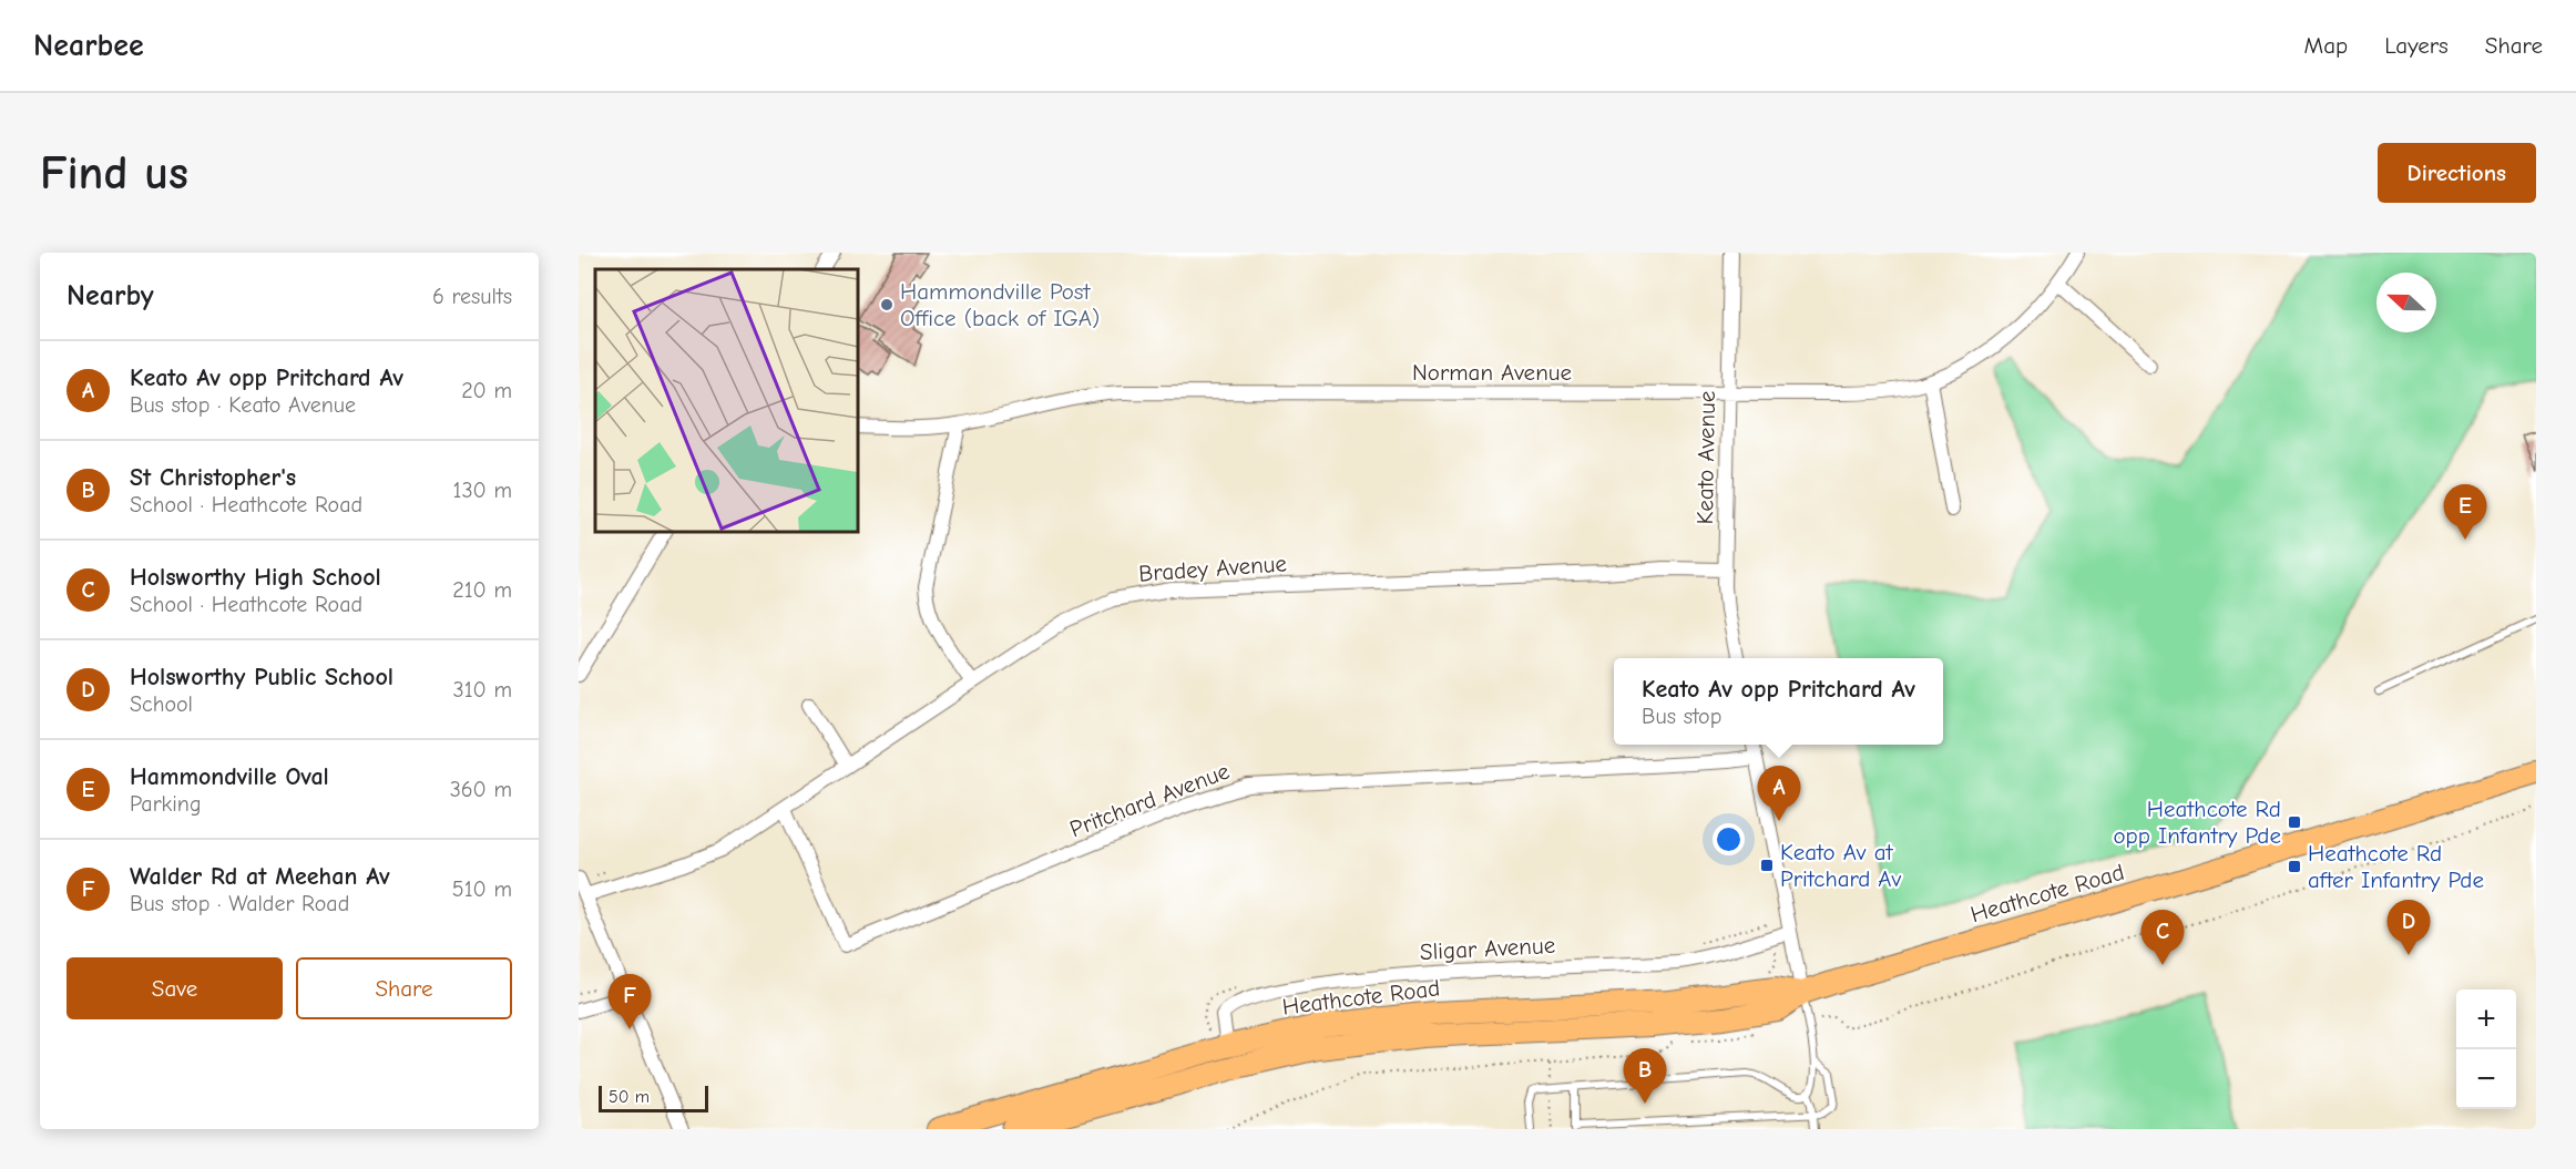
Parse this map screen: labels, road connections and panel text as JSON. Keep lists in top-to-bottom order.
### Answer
{
  "streets": {
    "main road": ["Heathcote Road"],
    "street": [
      "Norman Avenue",
      "Keato Avenue",
      "Bradey Avenue",
      "Pritchard Avenue",
      "Sligar Avenue"
    ]
  },
  "crossings": [
    ["Norman Avenue", "Keato Avenue"],
    ["Keato Avenue", "Bradey Avenue"],
    ["Bradey Avenue", "Pritchard Avenue"],
    ["Heathcote Road", "Sligar Avenue"]
  ],
  "places": {
    "other": ["Hammondville Post Office (back of IGA)"],
    "transit": ["Heathcote Rd opp Infantry Pde", "Keato Av at Pritchard Av", "Heathcote Rd after Infantry Pde"]
  },
  "scale_bar": "50 m",
  "north": "left",
  "page": {
    "header": "Nearbee",
    "nav": ["Map", "Layers", "Share"],
    "buttons": [
      "Directions",
      ["Save", "Share"]
    ],
    "title": "Find us",
    "heading": ["Nearby", "6 results"],
    "list": [
      {
        "mark": "A",
        "name": "Keato Av opp Pritchard Av",
        "note": "Bus stop · Keato Avenue",
        "value": "20 m"
      },
      {
        "mark": "B",
        "name": "St Christopher's",
        "note": "School · Heathcote Road",
        "value": "130 m"
      },
      {
        "mark": "C",
        "name": "Holsworthy High School",
        "note": "School · Heathcote Road",
        "value": "210 m"
      },
      {
        "mark": "D",
        "name": "Holsworthy Public School",
        "note": "School",
        "value": "310 m"
      },
      {
        "mark": "E",
        "name": "Hammondville Oval",
        "note": "Parking",
        "value": "360 m"
      },
      {
        "mark": "F",
        "name": "Walder Rd at Meehan Av",
        "note": "Bus stop · Walder Road",
        "value": "510 m"
      }
    ],
    "pins": [
      "E",
      "A",
      "D",
      "C",
      "F",
      "B"
    ],
    "popup": ["Keato Av opp Pritchard Av", "Bus stop"],
    "map_buttons": ["+", "−"],
    "scale": "50 m"
  }
}
